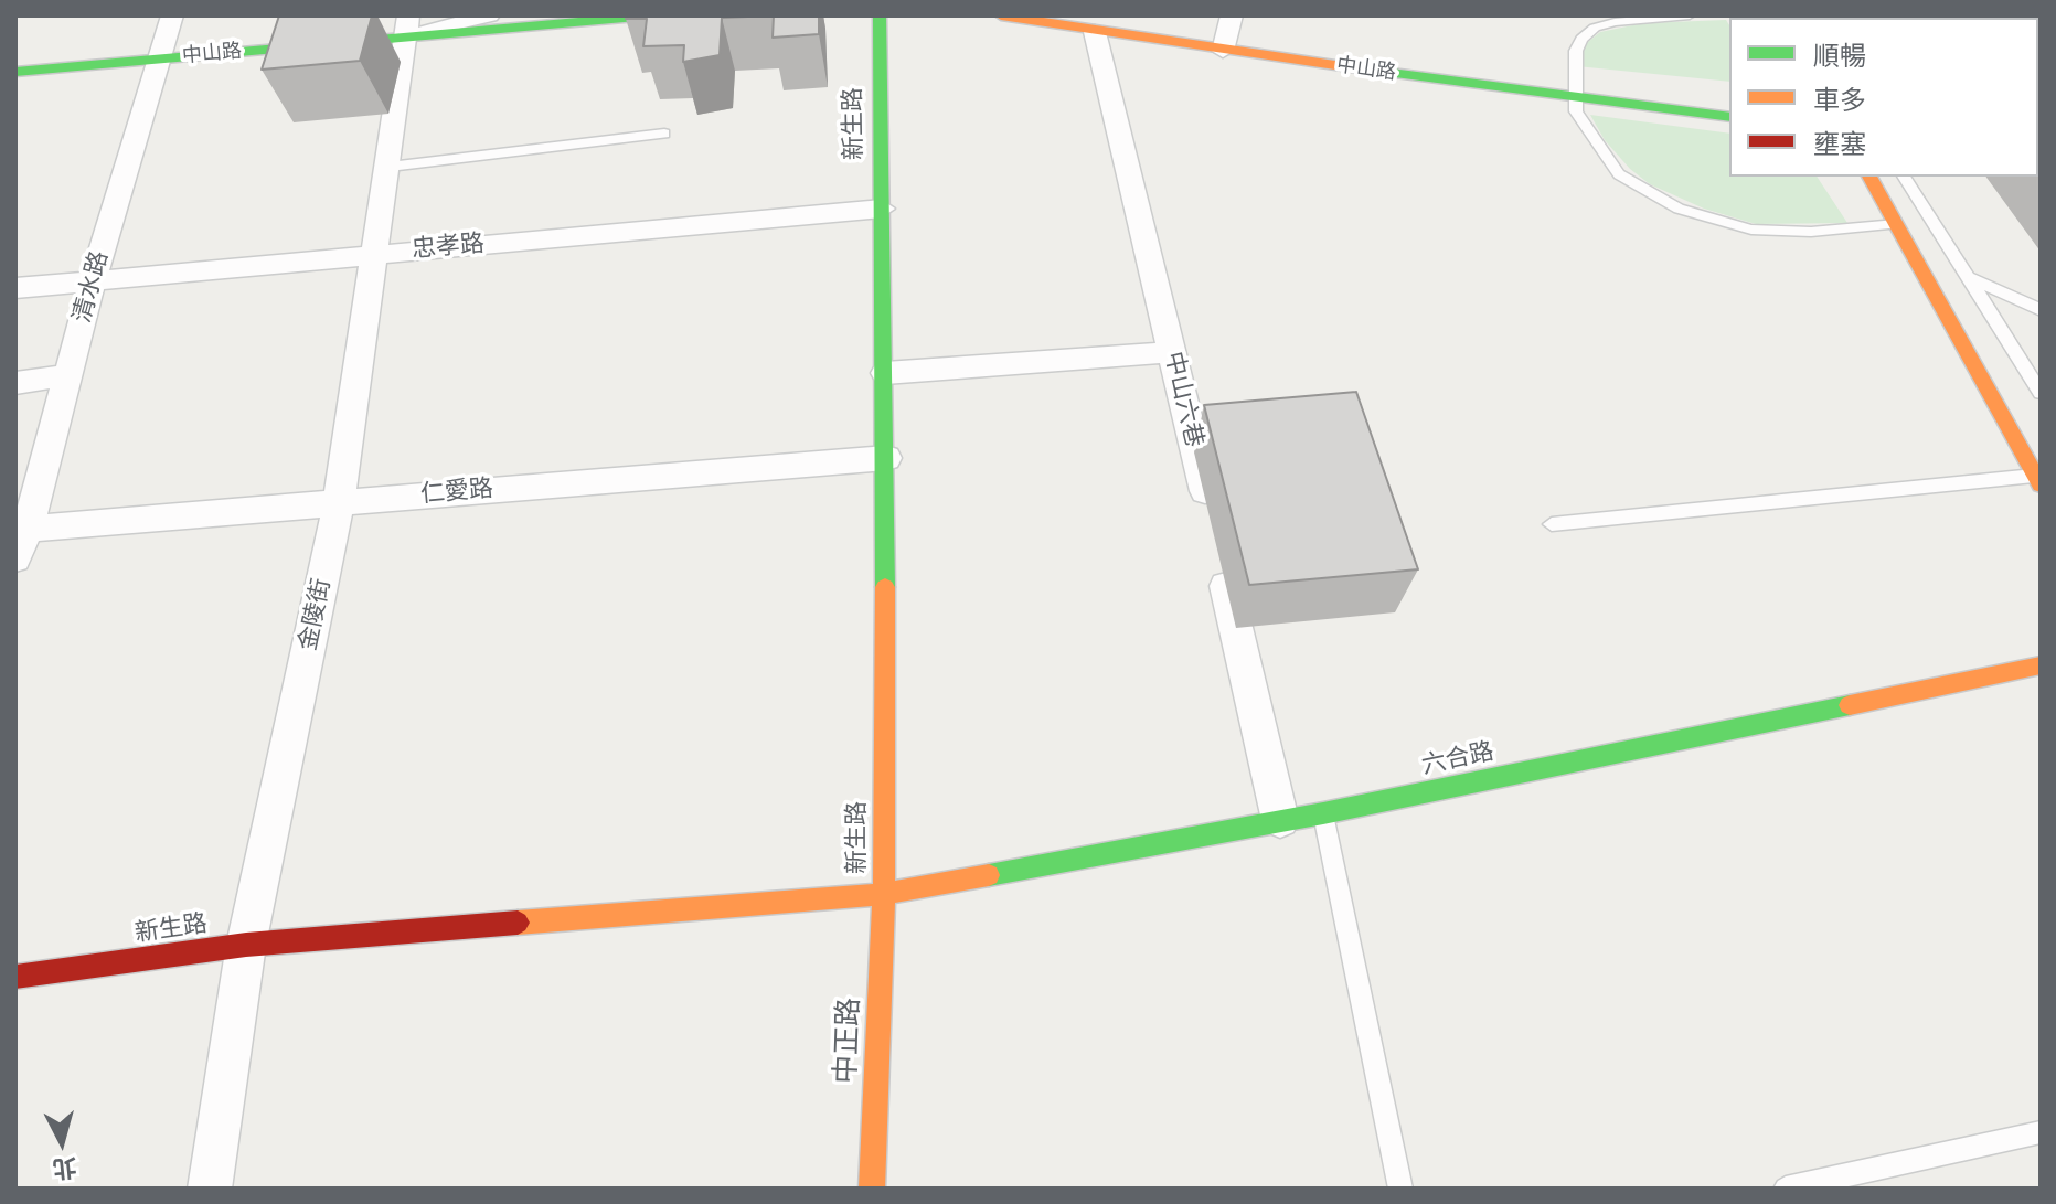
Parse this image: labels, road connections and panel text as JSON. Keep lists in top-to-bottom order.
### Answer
{
  "streets": {
    "main road": [
      "中山路",
      "新生路",
      "六合路",
      "中正路"
    ],
    "street": [
      "忠孝路",
      "清水路",
      "中山六巷",
      "仁愛路",
      "金陵街"
    ]
  },
  "crossings": [
    ["中山路", "清水路"],
    ["中山路", "中山六巷"],
    ["中山路", "金陵街"],
    ["新生路", "忠孝路"],
    ["新生路", "仁愛路"],
    ["新生路", "金陵街"],
    ["新生路", "六合路"],
    ["新生路", "中正路"],
    ["忠孝路", "清水路"],
    ["忠孝路", "金陵街"],
    ["清水路", "仁愛路"],
    ["仁愛路", "金陵街"],
    ["六合路", "中正路"]
  ],
  "legend": ["順暢", "車多", "壅塞"],
  "north": "bottom"
}
